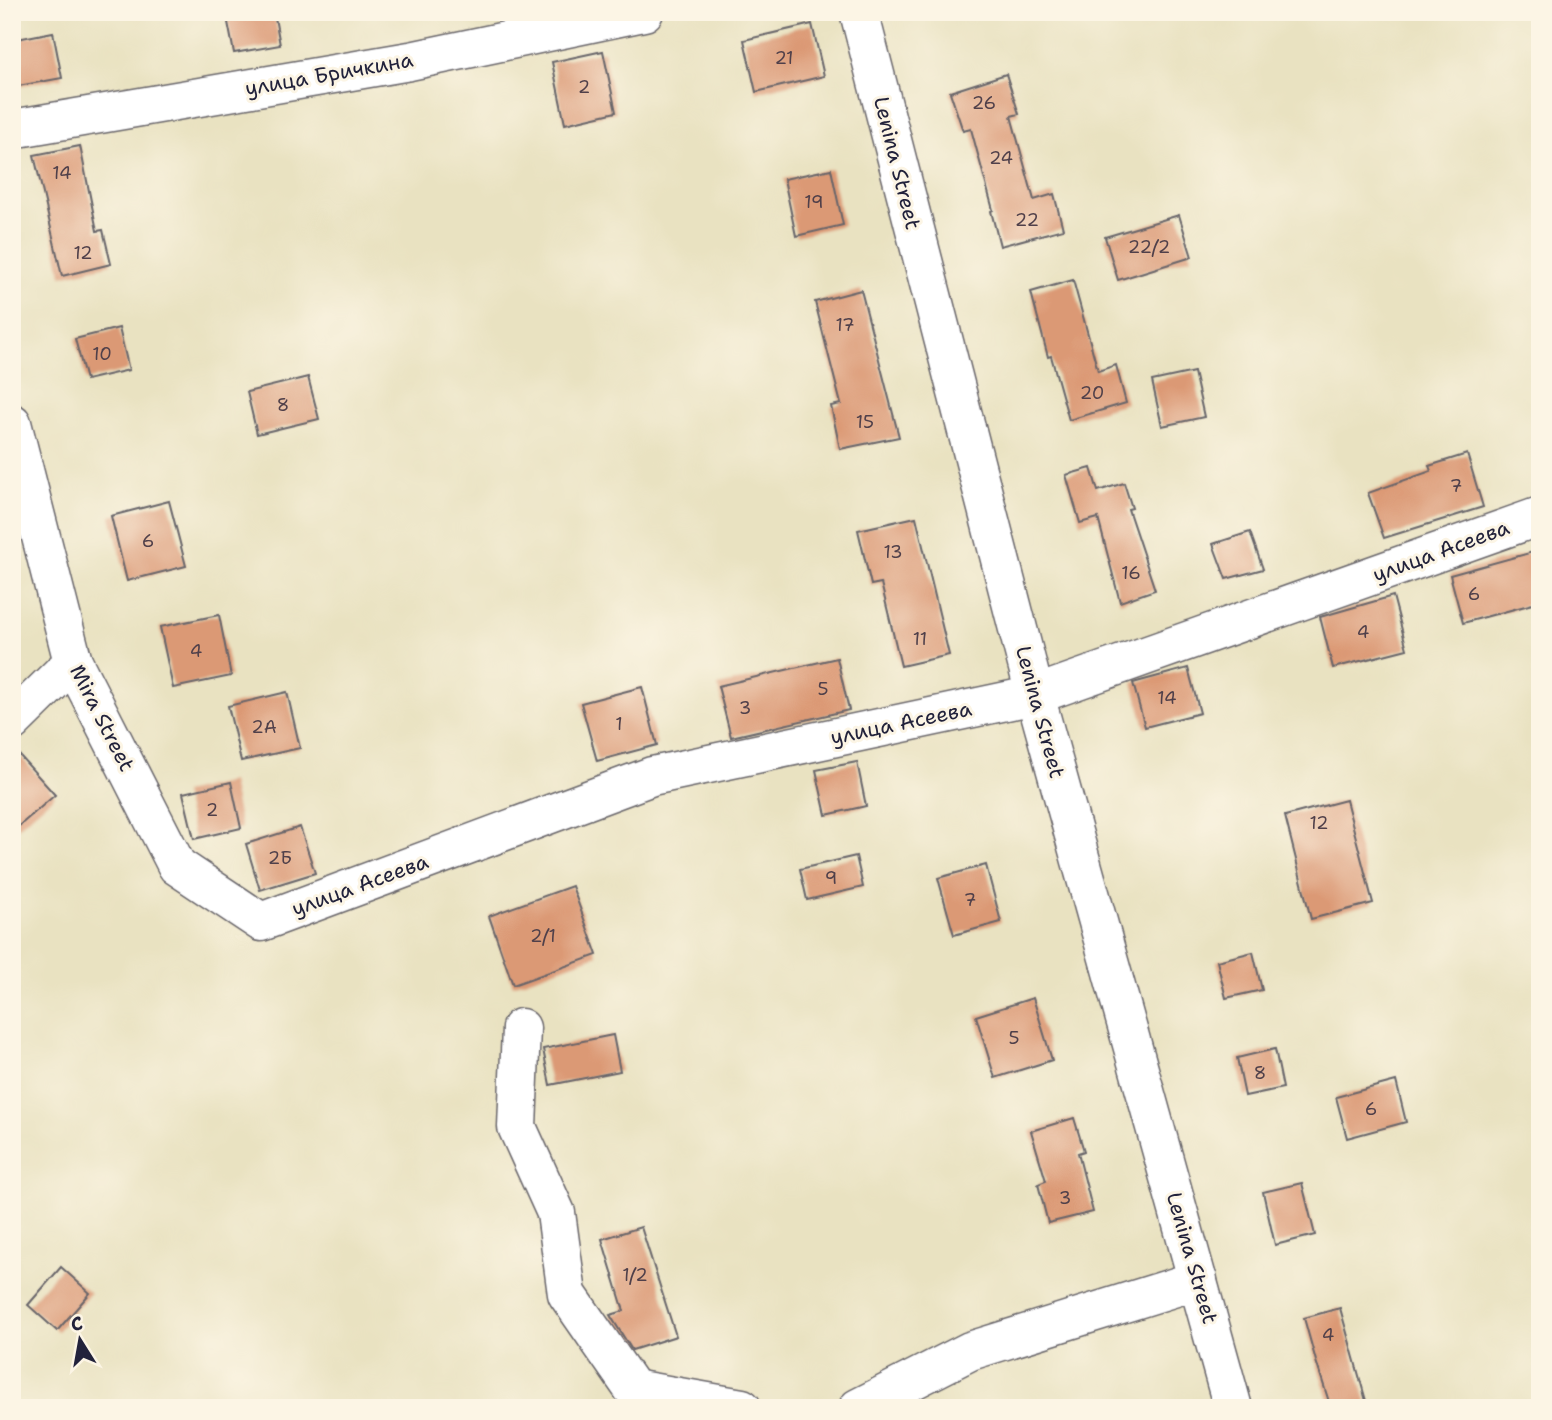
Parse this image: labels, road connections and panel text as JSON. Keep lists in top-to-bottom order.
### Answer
{
  "streets": {
    "street": [
      "улица Бричкина",
      "Lenina Street",
      "улица Асеева",
      "Mira Street"
    ]
  },
  "crossings": [
    ["Lenina Street", "улица Асеева"],
    ["улица Асеева", "Mira Street"]
  ],
  "house_numbers": [
    "21",
    "2",
    "26",
    "24",
    "14",
    "19",
    "22",
    "22/2",
    "12",
    "17",
    "10",
    "20",
    "8",
    "15",
    "7",
    "6",
    "13",
    "16",
    "6",
    "4",
    "11",
    "4",
    "5",
    "14",
    "3",
    "1",
    "2А",
    "2",
    "12",
    "2Б",
    "9",
    "7",
    "2/1",
    "5",
    "8",
    "6",
    "3",
    "1/2",
    "4"
  ],
  "north": "top"
}
